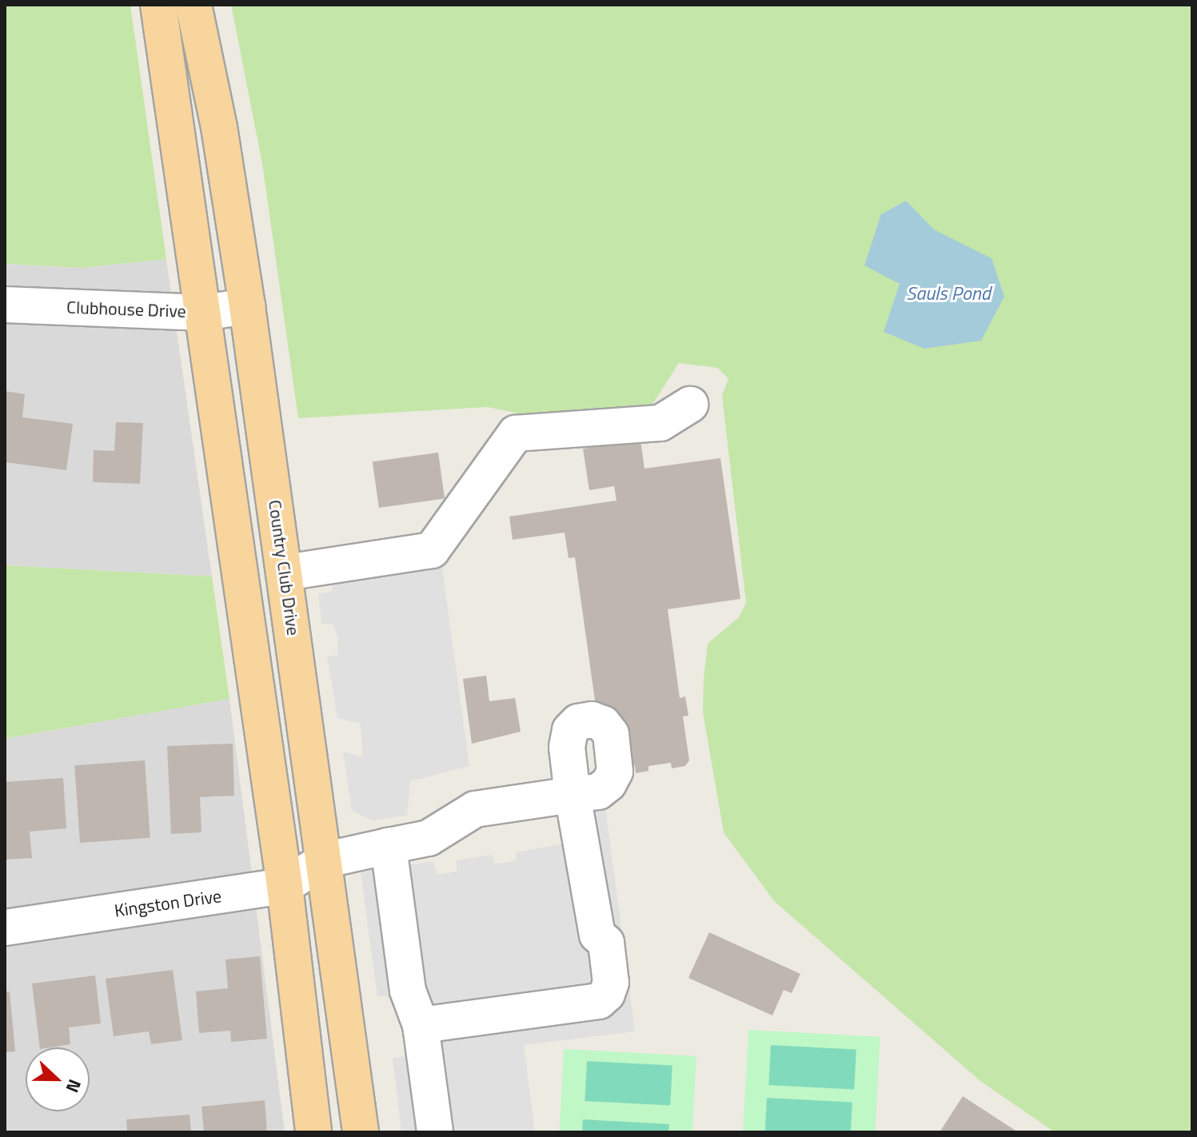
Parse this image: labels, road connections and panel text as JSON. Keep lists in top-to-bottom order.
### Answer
{
  "streets": {
    "main road": ["Country Club Drive"],
    "street": ["Clubhouse Drive", "Kingston Drive"]
  },
  "crossings": [
    ["Clubhouse Drive", "Country Club Drive"],
    ["Country Club Drive", "Kingston Drive"]
  ],
  "water": ["Sauls Pond"],
  "north": "right"
}
